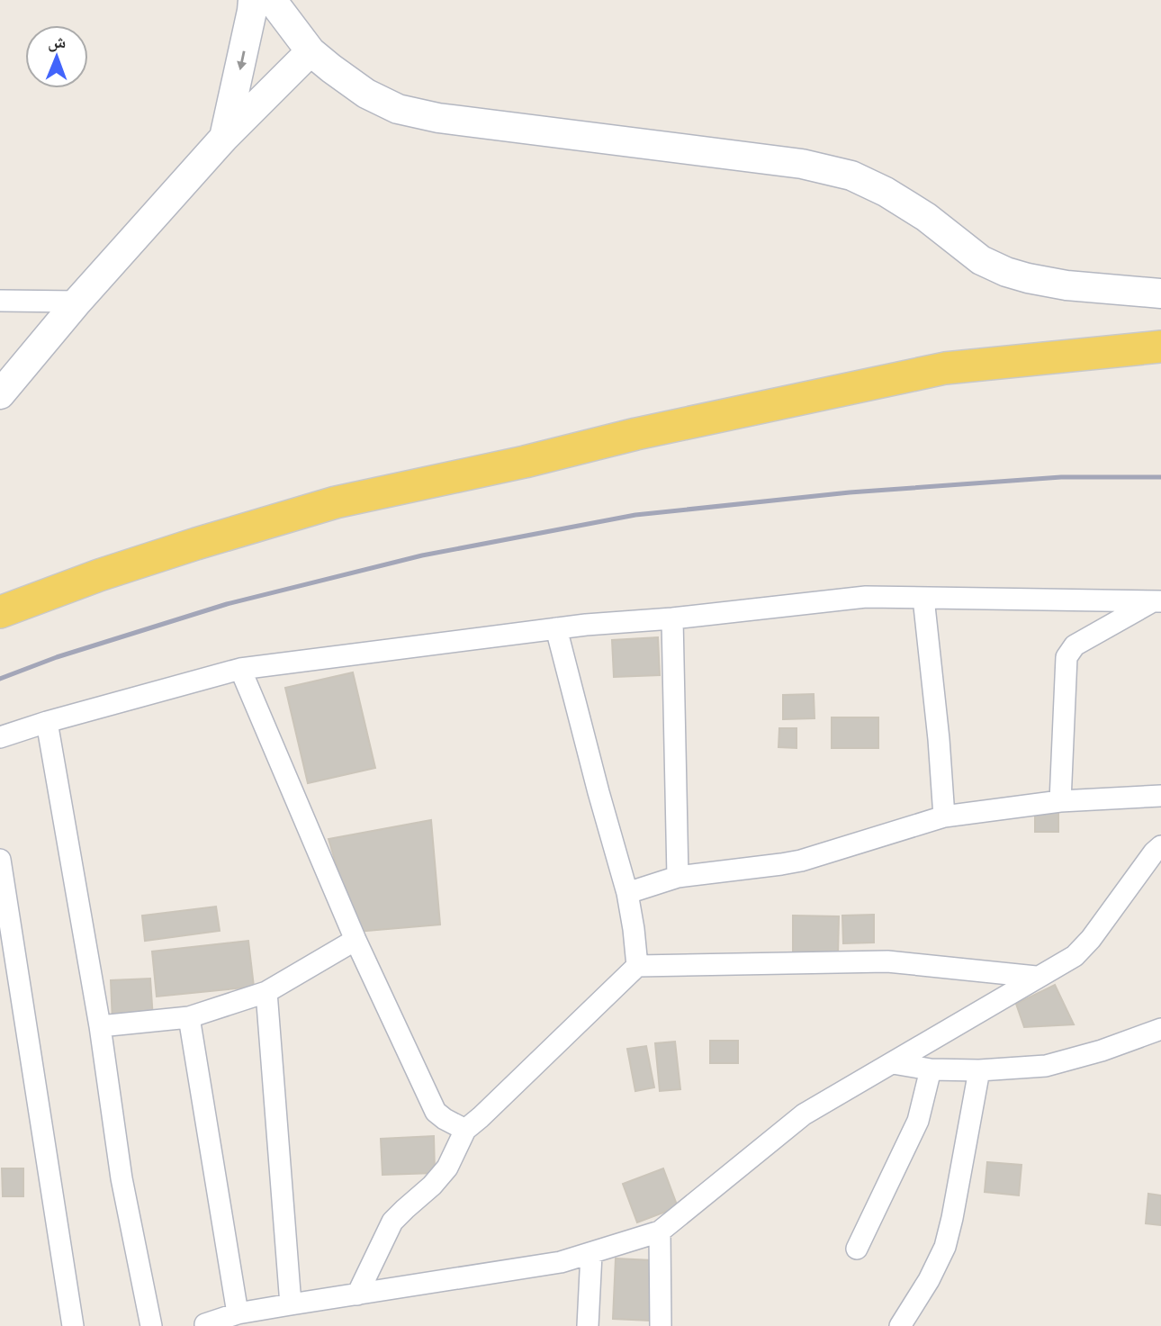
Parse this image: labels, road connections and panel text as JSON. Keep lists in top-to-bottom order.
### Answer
{
  "north": "top"
}
